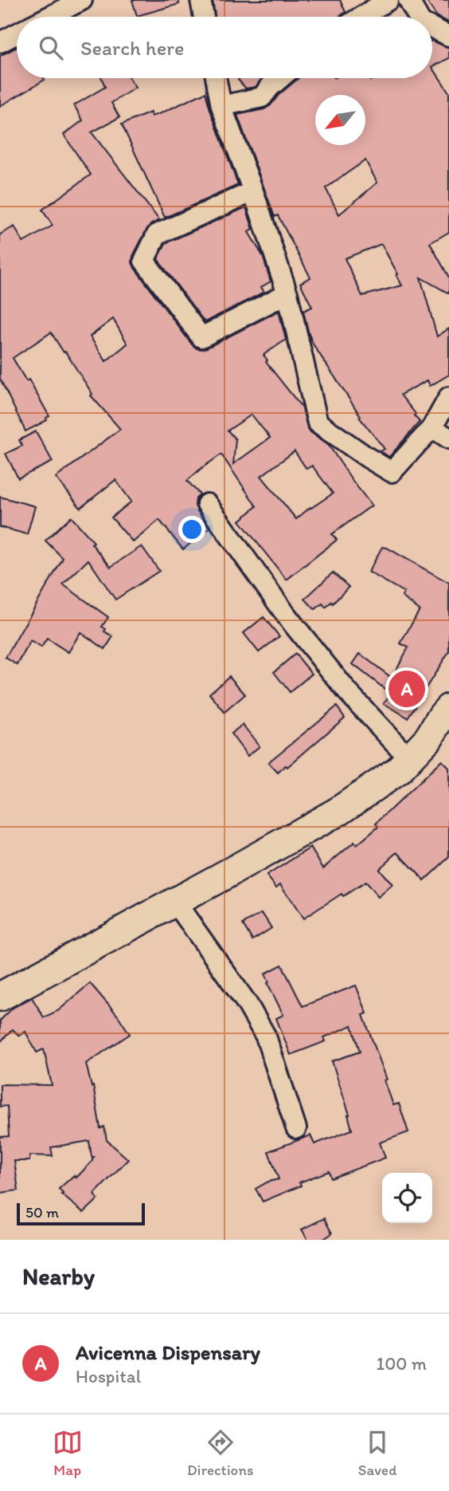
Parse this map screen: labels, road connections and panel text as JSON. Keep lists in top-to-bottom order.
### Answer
{
  "scale_bar": "50 m",
  "north": "bottom left",
  "page": {
    "search": "Search here",
    "pins": "A",
    "scale": "50 m",
    "heading": "Nearby",
    "list": [
      {
        "mark": "A",
        "name": "Avicenna Dispensary",
        "note": "Hospital",
        "value": "100 m"
      }
    ],
    "nav": ["Map", "Directions", "Saved"]
  }
}
